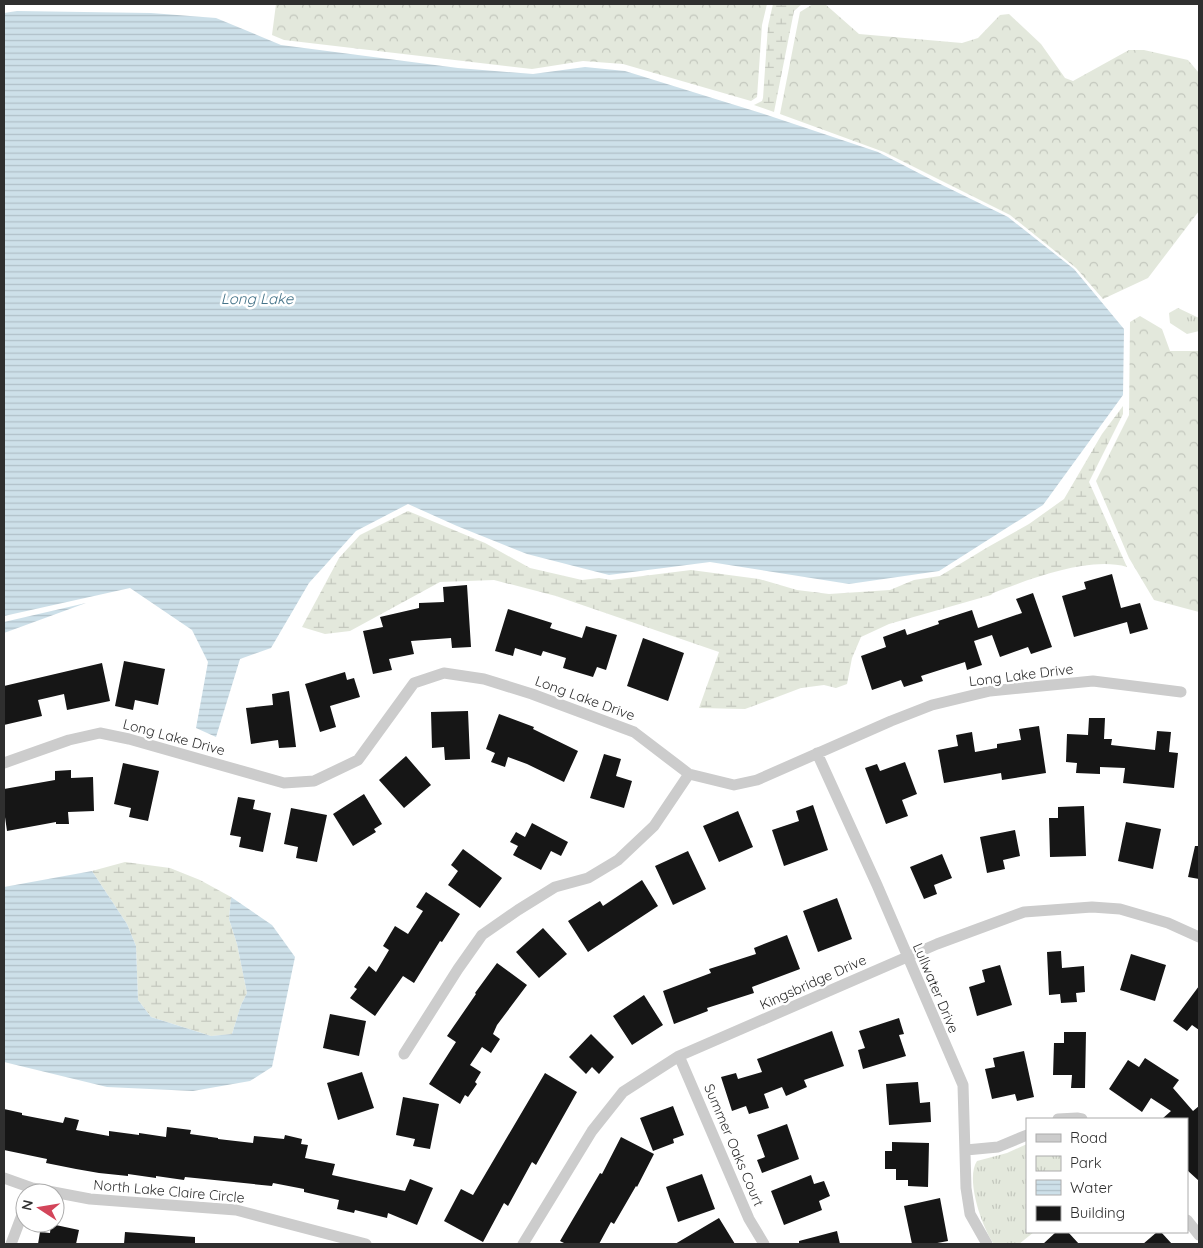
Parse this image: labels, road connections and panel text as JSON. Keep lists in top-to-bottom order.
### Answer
{
  "streets": {
    "street": [
      "Long Lake Drive",
      "Kingsbridge Drive",
      "Lullwater Drive",
      "Summer Oaks Court",
      "North Lake Claire Circle"
    ]
  },
  "crossings": [
    ["Long Lake Drive", "Lullwater Drive"],
    ["Kingsbridge Drive", "Lullwater Drive"],
    ["Kingsbridge Drive", "Summer Oaks Court"]
  ],
  "water": ["Long Lake"],
  "legend": [
    "Road",
    "Park",
    "Water",
    "Building"
  ],
  "north": "left"
}
